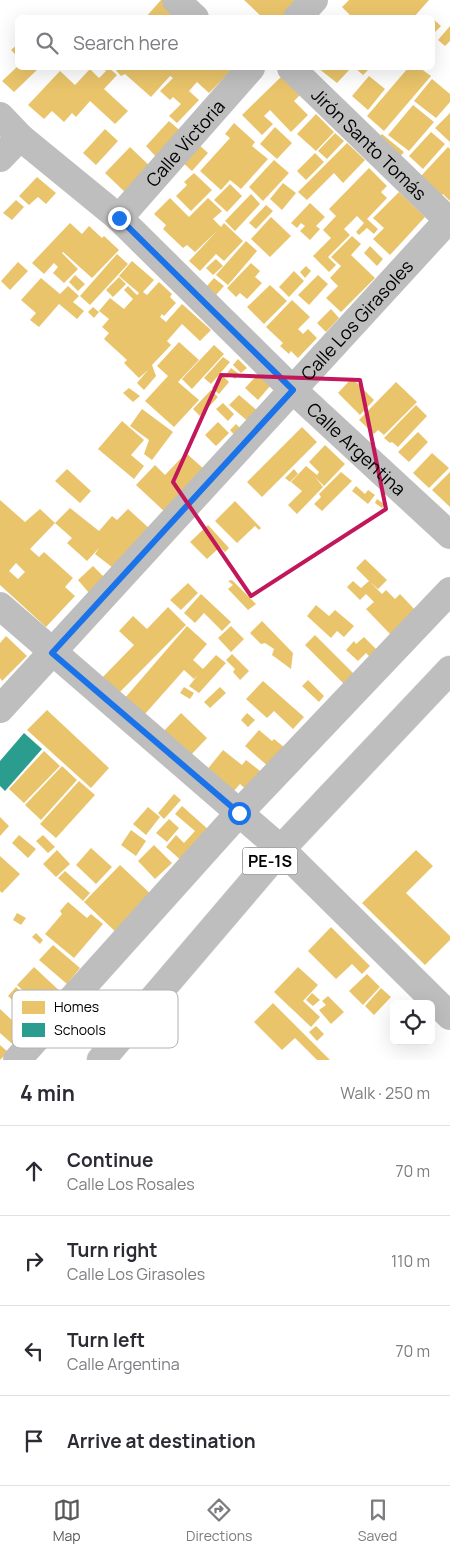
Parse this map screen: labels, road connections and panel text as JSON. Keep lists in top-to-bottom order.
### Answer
{
  "streets": {
    "main road": [
      "Calle Victoria",
      "Jirón Santo Tomás",
      "Calle Los Girasoles",
      "Calle Argentina",
      "PE-1S"
    ]
  },
  "crossings": [
    ["Calle Victoria", "Calle Argentina"],
    ["Jirón Santo Tomás", "Calle Los Girasoles"],
    ["Calle Los Girasoles", "Calle Argentina"]
  ],
  "legend": ["Homes", "Schools"],
  "page": {
    "search": "Search here",
    "heading": ["4 min", "Walk · 250 m"],
    "list": [
      ["Continue", "Calle Los Rosales", "70 m"],
      ["Turn right", "Calle Los Girasoles", "110 m"],
      ["Turn left", "Calle Argentina", "70 m"],
      "Arrive at destination"
    ],
    "nav": ["Map", "Directions", "Saved"]
  }
}
